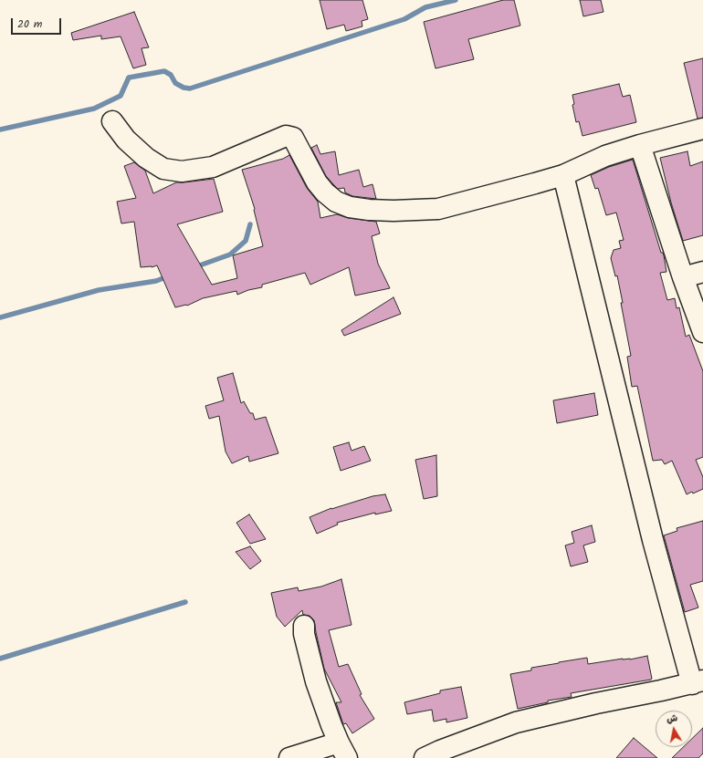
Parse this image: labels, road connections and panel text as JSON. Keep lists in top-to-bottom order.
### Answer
{
  "scale_bar": "20 m",
  "north": "top"
}
